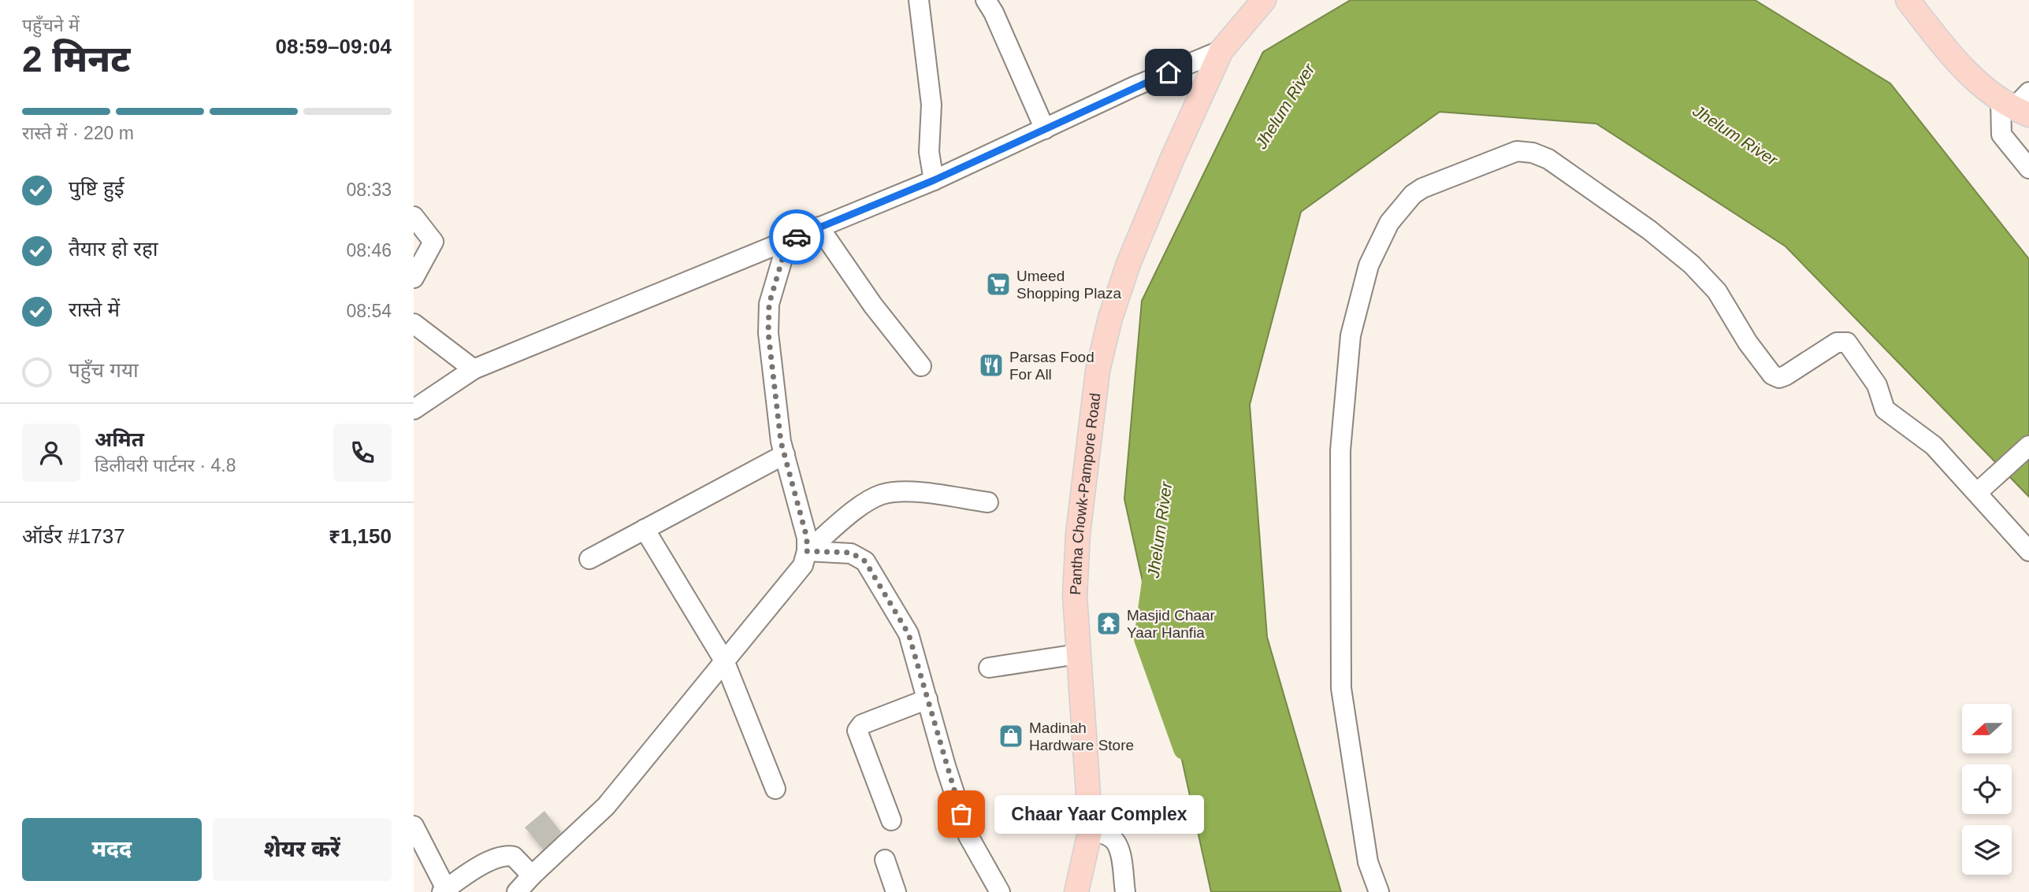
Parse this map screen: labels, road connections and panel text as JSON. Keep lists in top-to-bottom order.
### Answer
{
  "streets": {
    "main road": ["Pantha Chowk-Pampore Road"]
  },
  "water": ["Jhelum River"],
  "places": {
    "supermarket": ["Umeed Shopping Plaza"],
    "restaurant": ["Parsas Food For All"],
    "temple": ["Masjid Chaar Yaar Hanfia"],
    "shop": ["Madinah Hardware Store"],
    "other": ["Chaar Yaar Complex"]
  },
  "north": "left",
  "page": {
    "heading": ["2 मिनट", "पहुँचने में", "08:59–09:04"],
    "panel": [
      "अमित",
      "डिलीवरी पार्टनर · 4.8",
      "ऑर्डर #1737",
      "₹1,150"
    ],
    "bar": "रास्ते में · 220 m",
    "list": [
      ["पुष्टि हुई", "08:33"],
      ["तैयार हो रहा", "08:46"],
      ["रास्ते में", "08:54"],
      "पहुँच गया"
    ],
    "bubble": "Chaar Yaar Complex",
    "buttons": ["मदद", "शेयर करें"]
  }
}
